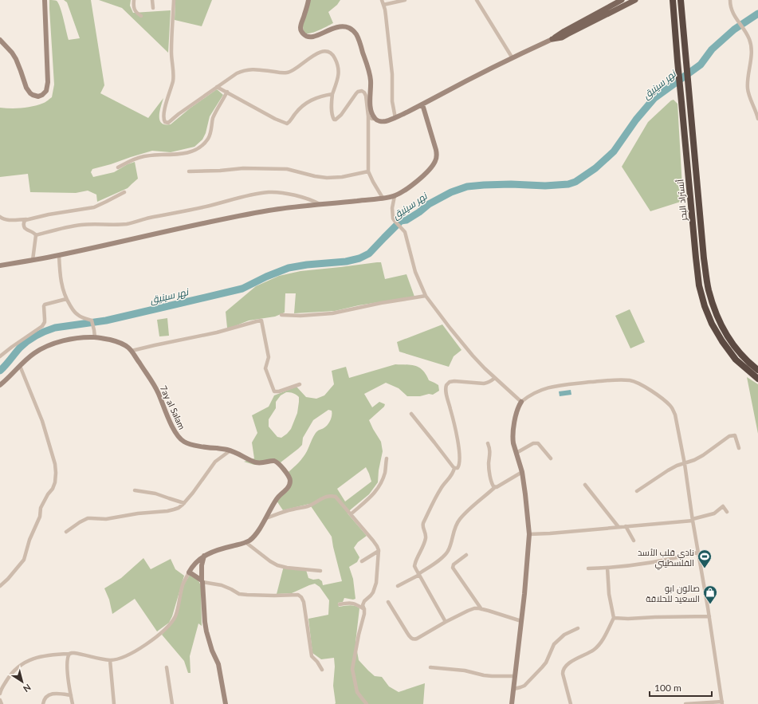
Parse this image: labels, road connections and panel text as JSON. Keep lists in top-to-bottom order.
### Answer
{
  "streets": {
    "highway": ["أتستراد البحر"],
    "street": ["7ay al Salam"]
  },
  "water": ["نهر سينيق"],
  "places": {
    "sports": ["نادي قلب الأسد الفلسطيني"],
    "shop": ["صالون ابو السعيد للحلاقة"]
  },
  "scale_bar": "100 m",
  "north": "bottom right"
}
